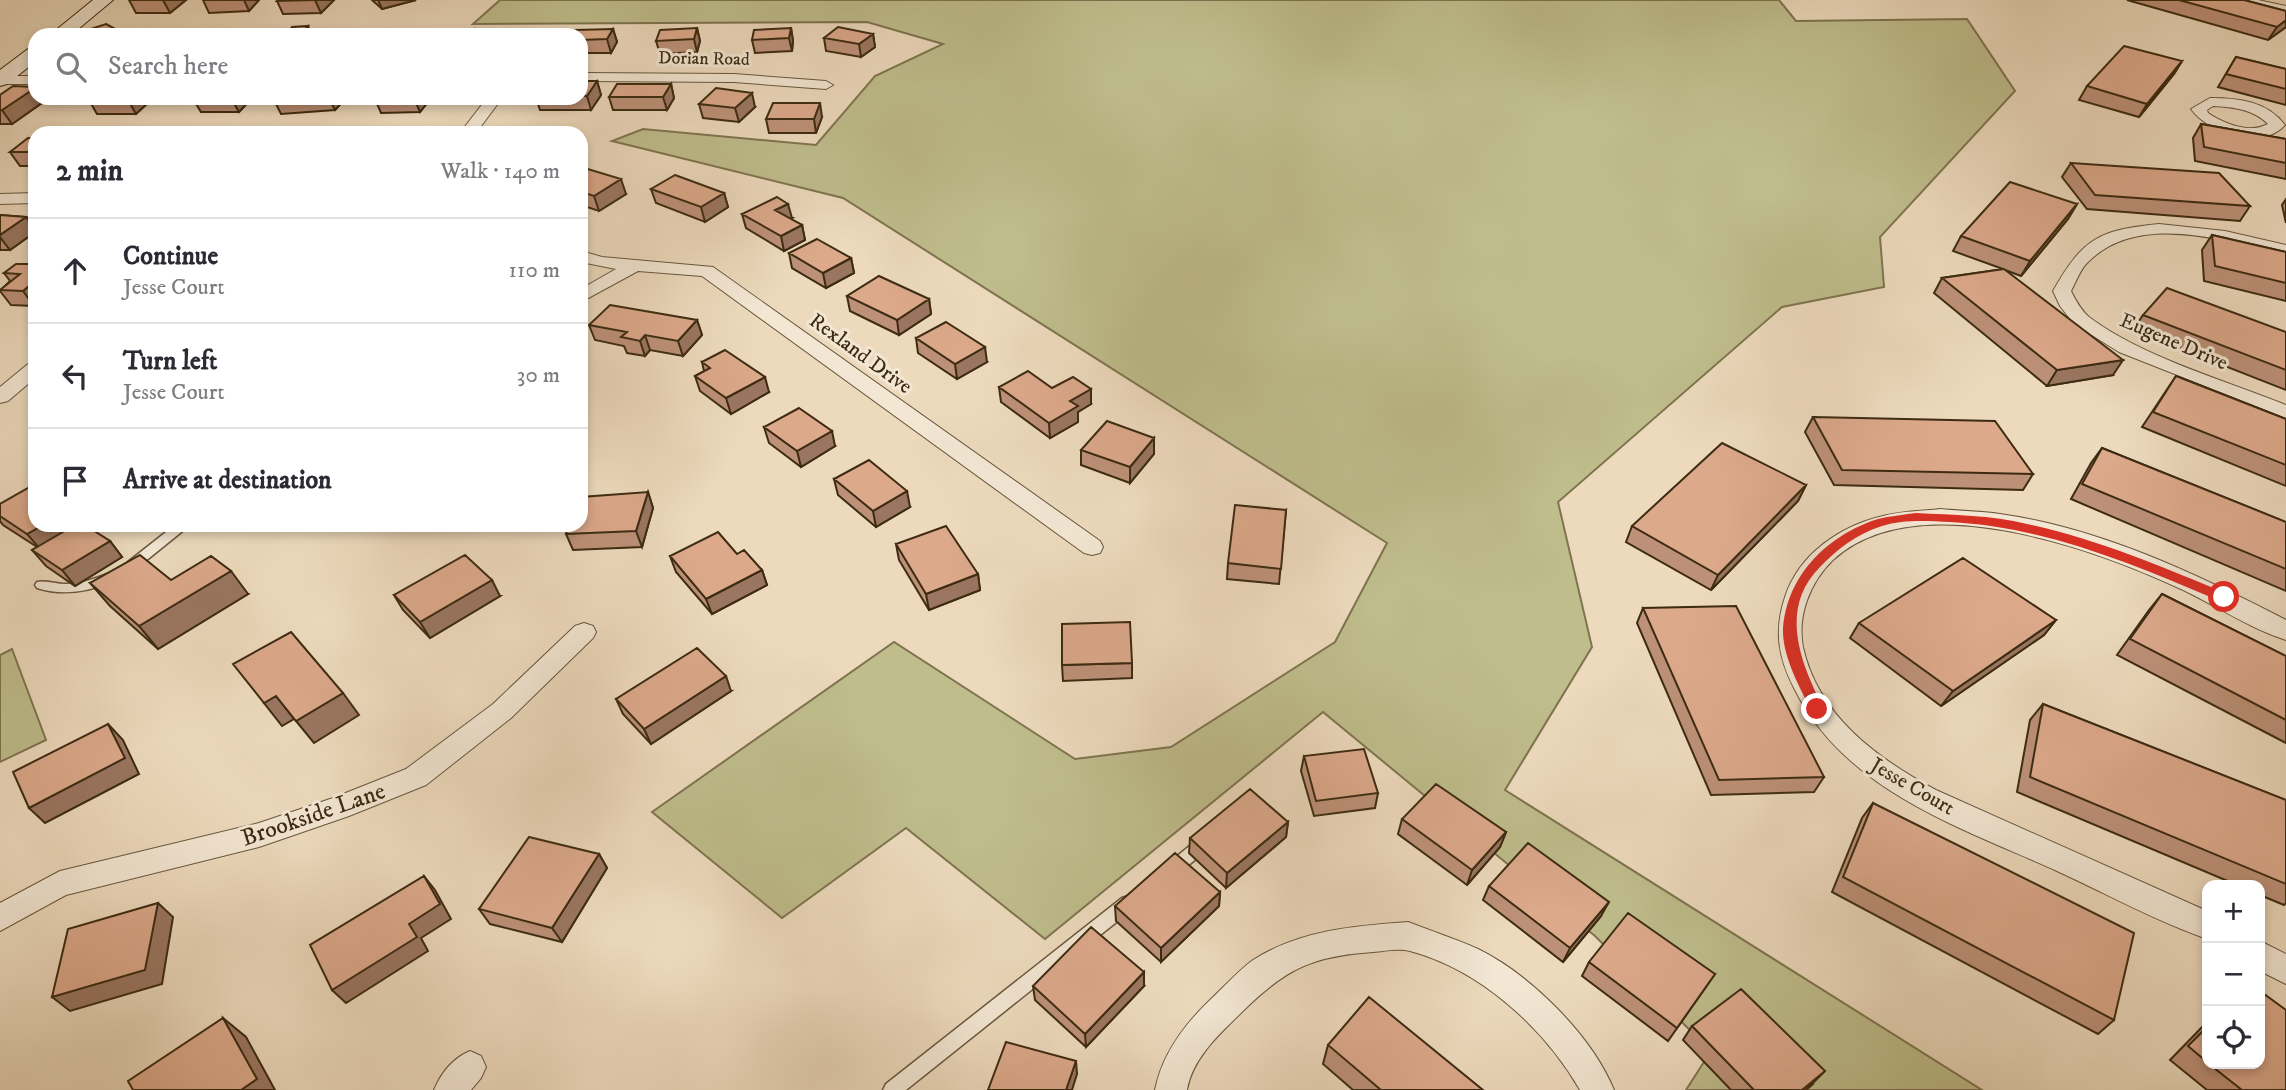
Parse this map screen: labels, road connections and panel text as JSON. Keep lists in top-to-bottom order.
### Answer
{
  "streets": {
    "street": [
      "Dorian Road",
      "Eugene Drive",
      "Rexland Drive",
      "Jesse Court",
      "Brookside Lane"
    ]
  },
  "page": {
    "search": "Search here",
    "heading": ["2 min", "Walk · 140 m"],
    "list": [
      ["Continue", "Jesse Court", "110 m"],
      ["Turn left", "Jesse Court", "30 m"],
      "Arrive at destination"
    ],
    "map_buttons": ["+", "−"]
  }
}
